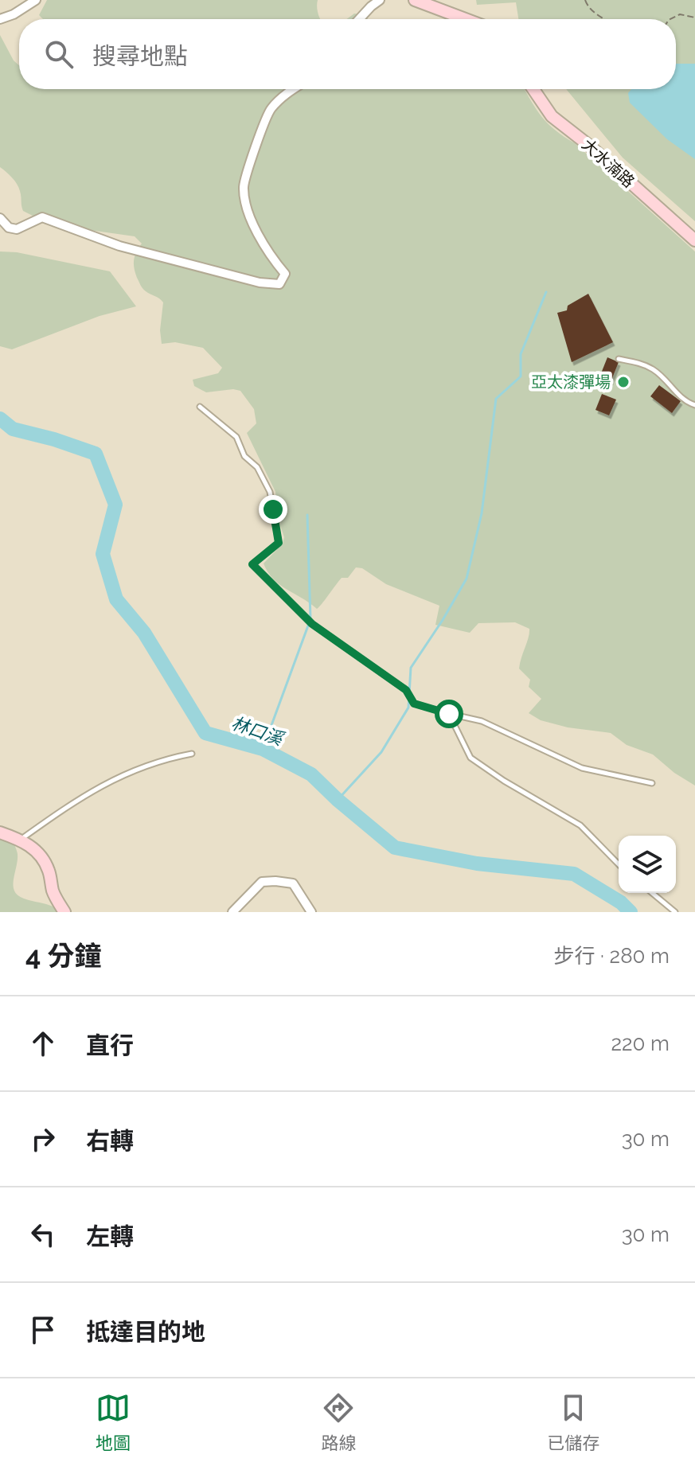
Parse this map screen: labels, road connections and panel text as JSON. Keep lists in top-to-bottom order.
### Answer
{
  "streets": {
    "street": ["大水湳路"]
  },
  "water": ["林口溪"],
  "places": ["亞太漆彈場"],
  "page": {
    "search": "搜尋地點",
    "heading": ["4 分鐘", "步行 · 280 m"],
    "list": [
      ["直行", "220 m"],
      ["右轉", "30 m"],
      ["左轉", "30 m"],
      "抵達目的地"
    ],
    "nav": ["地圖", "路線", "已儲存"]
  }
}
